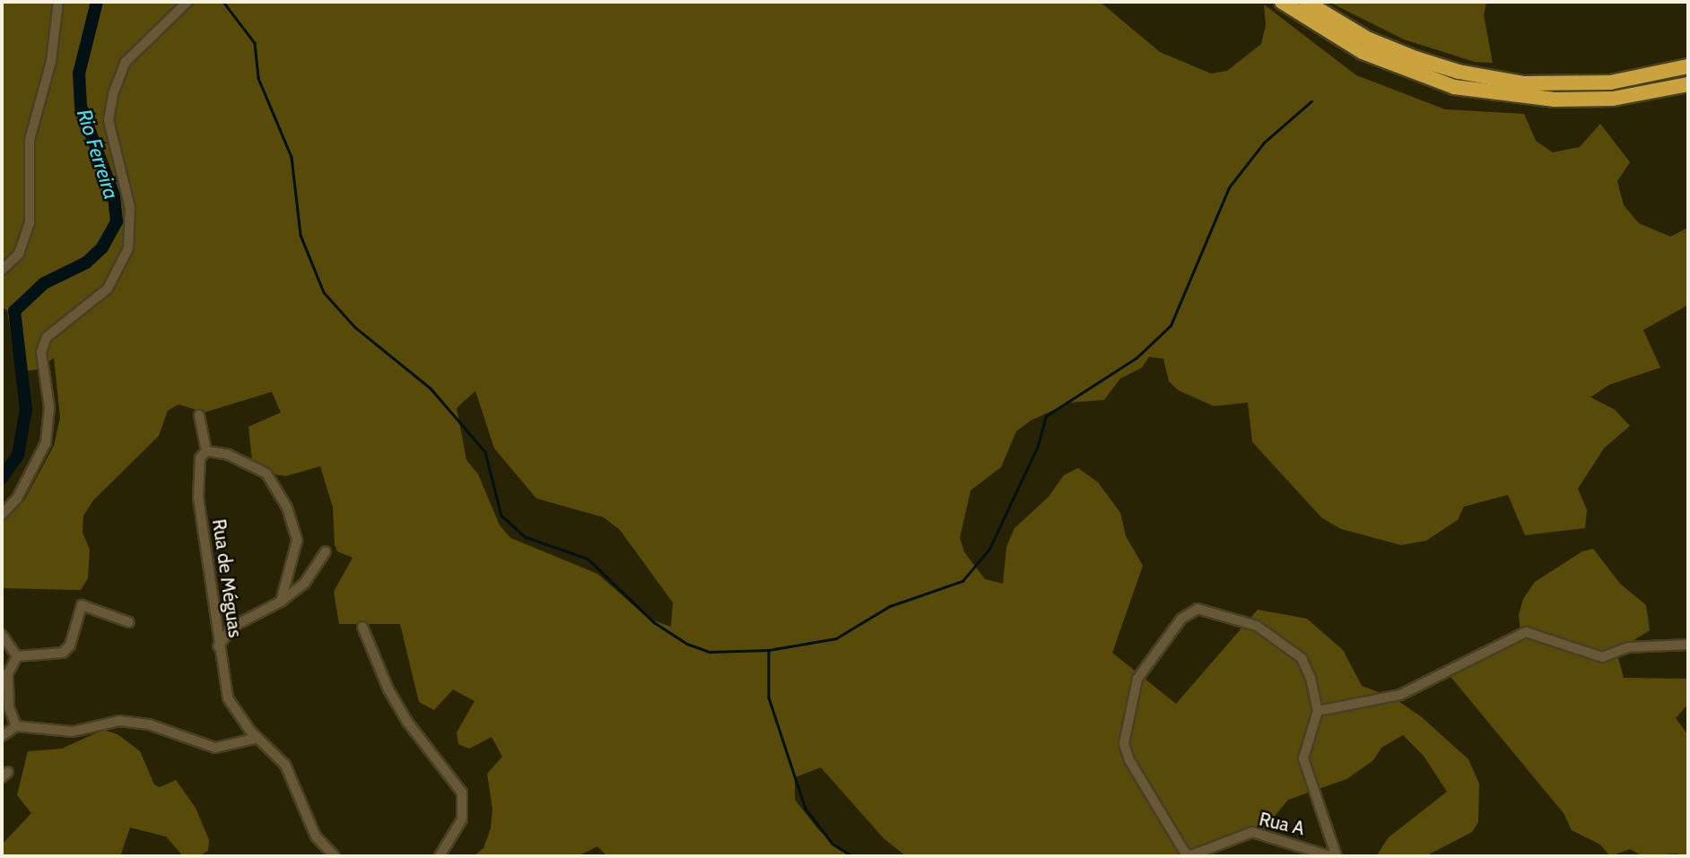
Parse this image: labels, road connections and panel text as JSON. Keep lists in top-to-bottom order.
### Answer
{
  "streets": {
    "street": ["Rua de Méguas", "Rua A"]
  },
  "water": ["Rio Ferreira"]
}
